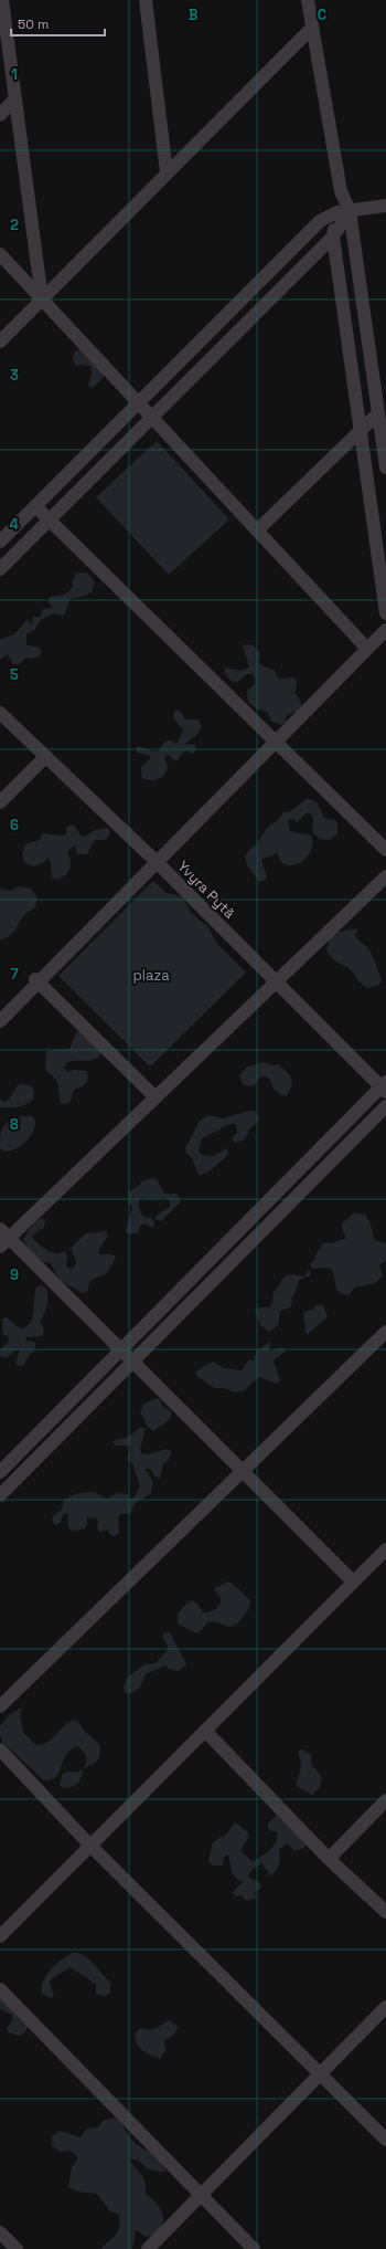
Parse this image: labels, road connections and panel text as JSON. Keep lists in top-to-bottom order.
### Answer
{
  "streets": {
    "street": ["Yvyra Pytã"]
  },
  "parks": ["plaza"],
  "scale_bar": "50 m",
  "grid": {
    "columns": ["B", "C"],
    "rows": [
      "1",
      "2",
      "3",
      "4",
      "5",
      "6",
      "7",
      "8",
      "9"
    ]
  }
}
